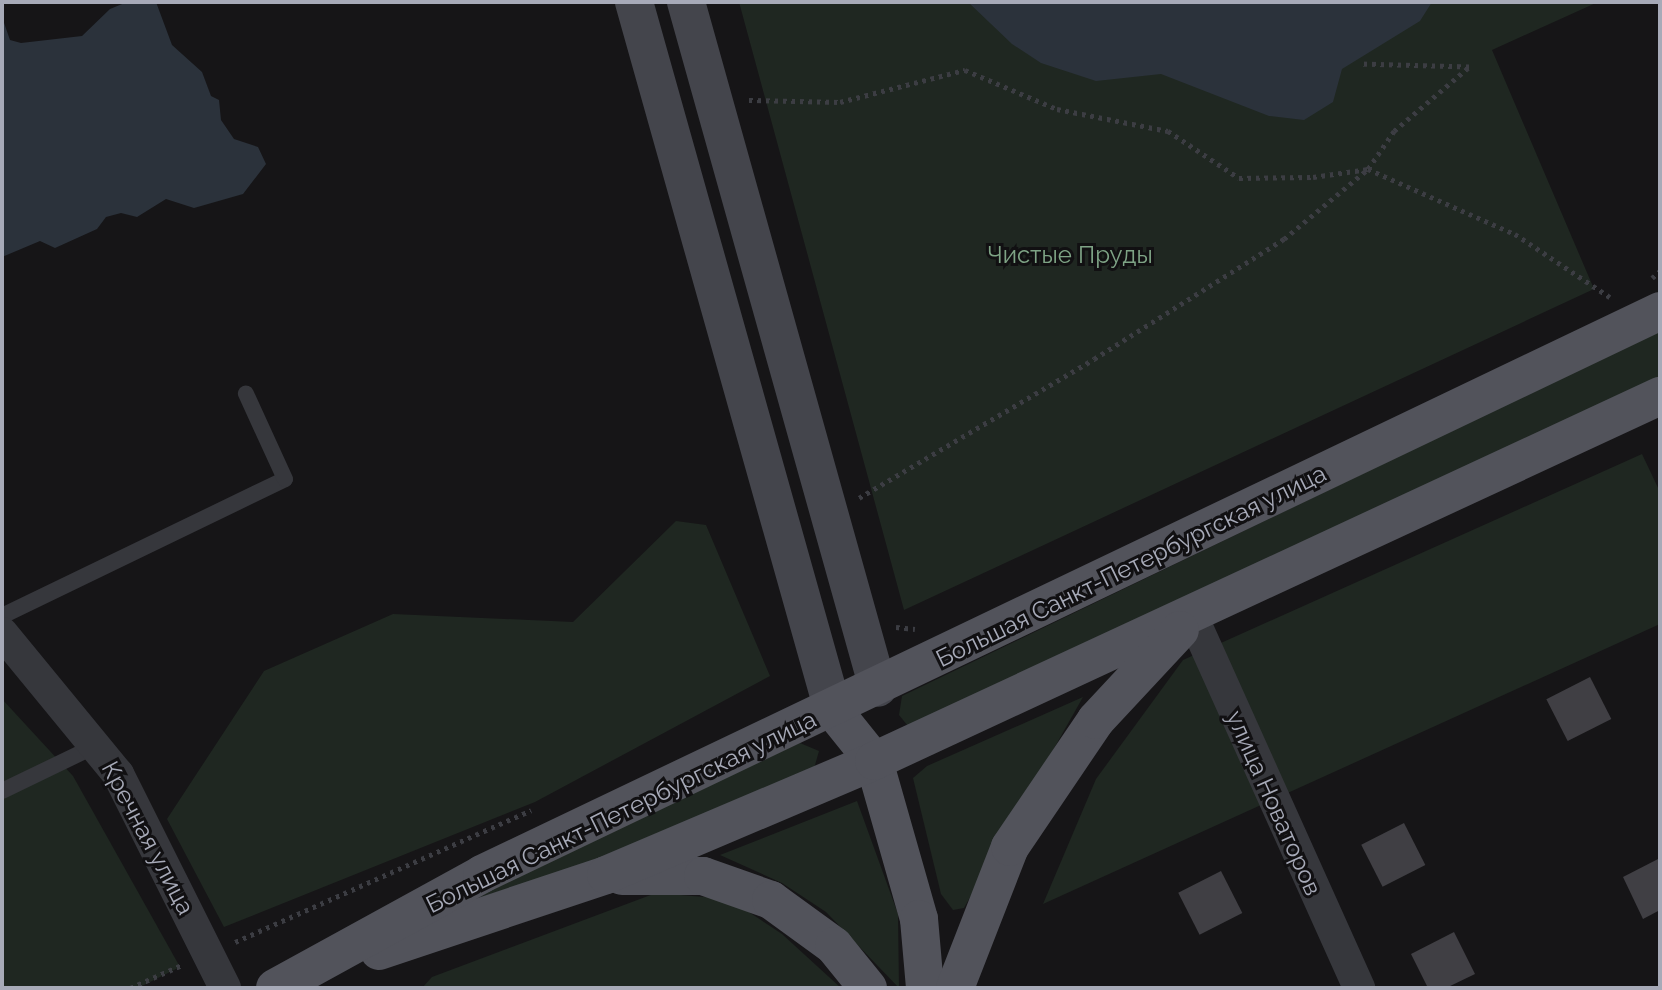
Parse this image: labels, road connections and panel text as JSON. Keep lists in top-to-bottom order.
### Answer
{
  "streets": {
    "main road": ["Большая Санкт-Петербургская улица"],
    "street": ["улица Новаторов", "Кречная улица"]
  },
  "crossings": [
    ["Большая Санкт-Петербургская улица", "улица Новаторов"]
  ],
  "parks": ["Чистые Пруды"]
}
